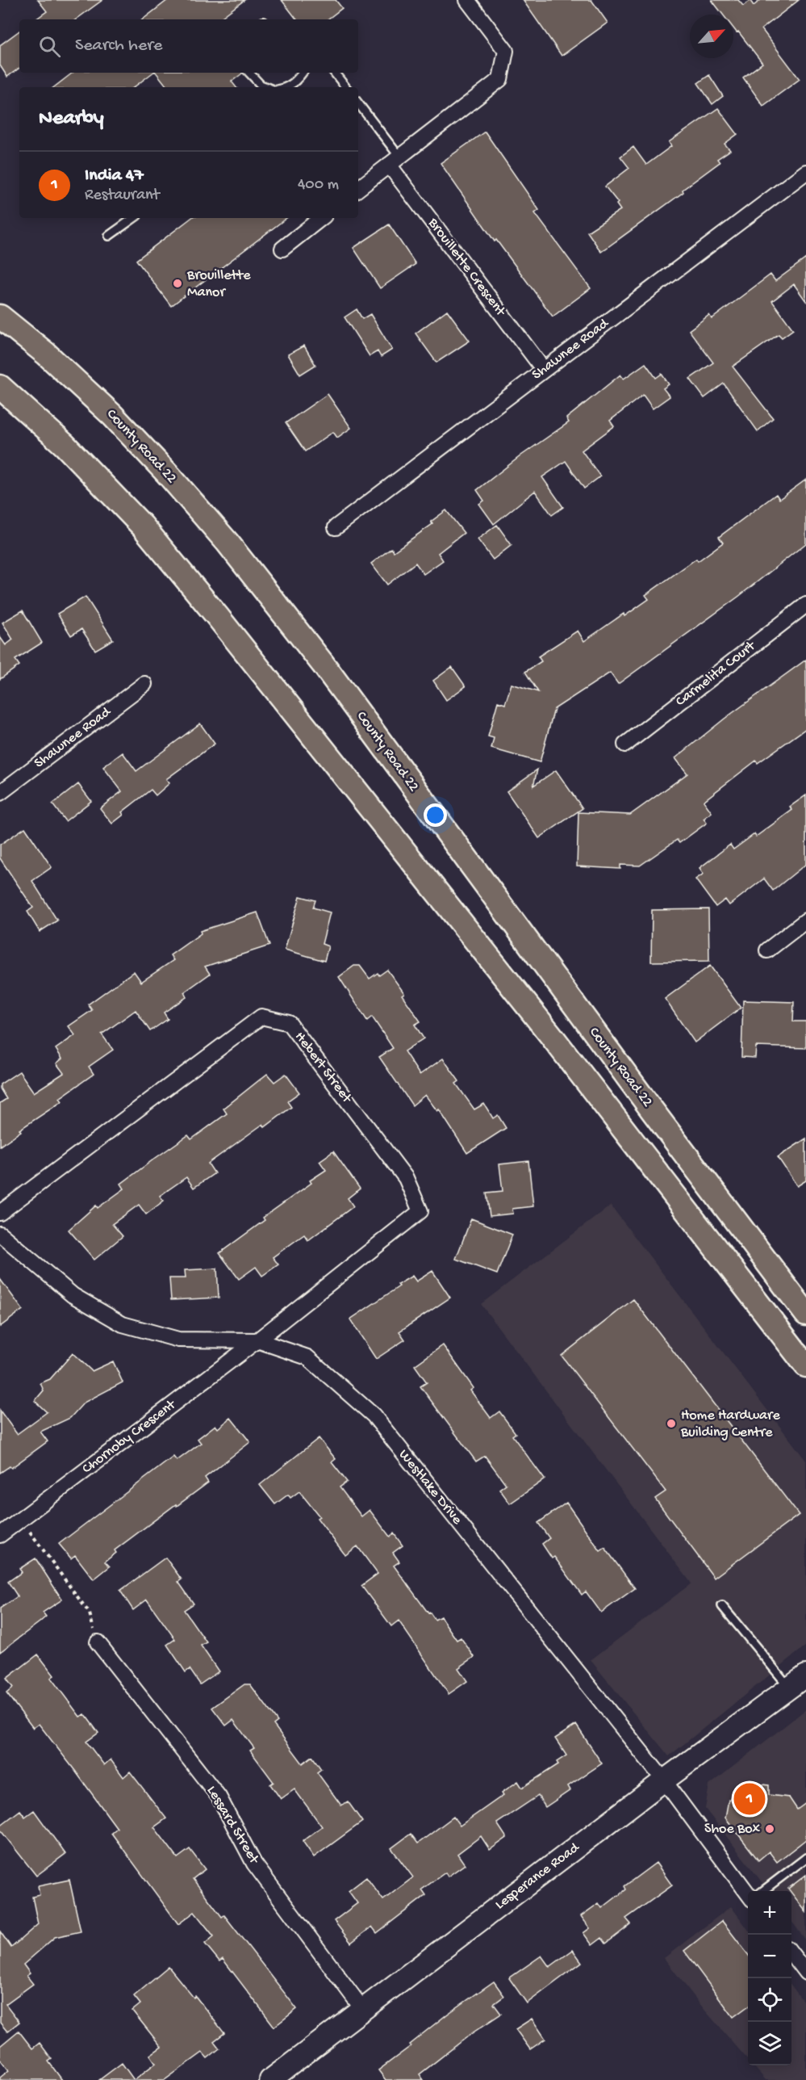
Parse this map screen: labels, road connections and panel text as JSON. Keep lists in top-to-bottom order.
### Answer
{
  "streets": {
    "main road": ["County Road 22"],
    "street": [
      "Brouillette Crescent",
      "Shawnee Road",
      "Carmelita Court",
      "Hebert Street",
      "Chornoby Crescent",
      "Westlake Drive",
      "Lessard Street",
      "Lesperance Road"
    ]
  },
  "crossings": [
    ["Brouillette Crescent", "Shawnee Road"],
    ["Hebert Street", "Chornoby Crescent"],
    ["Hebert Street", "Westlake Drive"],
    ["Chornoby Crescent", "Westlake Drive"],
    ["Westlake Drive", "Lesperance Road"],
    ["Lessard Street", "Lesperance Road"]
  ],
  "places": ["Brouillette Manor", "Home Hardware Building Centre", "Shoe Box"],
  "north": "top right",
  "page": {
    "search": "Search here",
    "heading": "Nearby",
    "list": [
      {
        "mark": "1",
        "name": "India 47",
        "note": "Restaurant",
        "value": "400 m"
      }
    ],
    "pins": "1",
    "map_buttons": ["+", "−"]
  }
}
